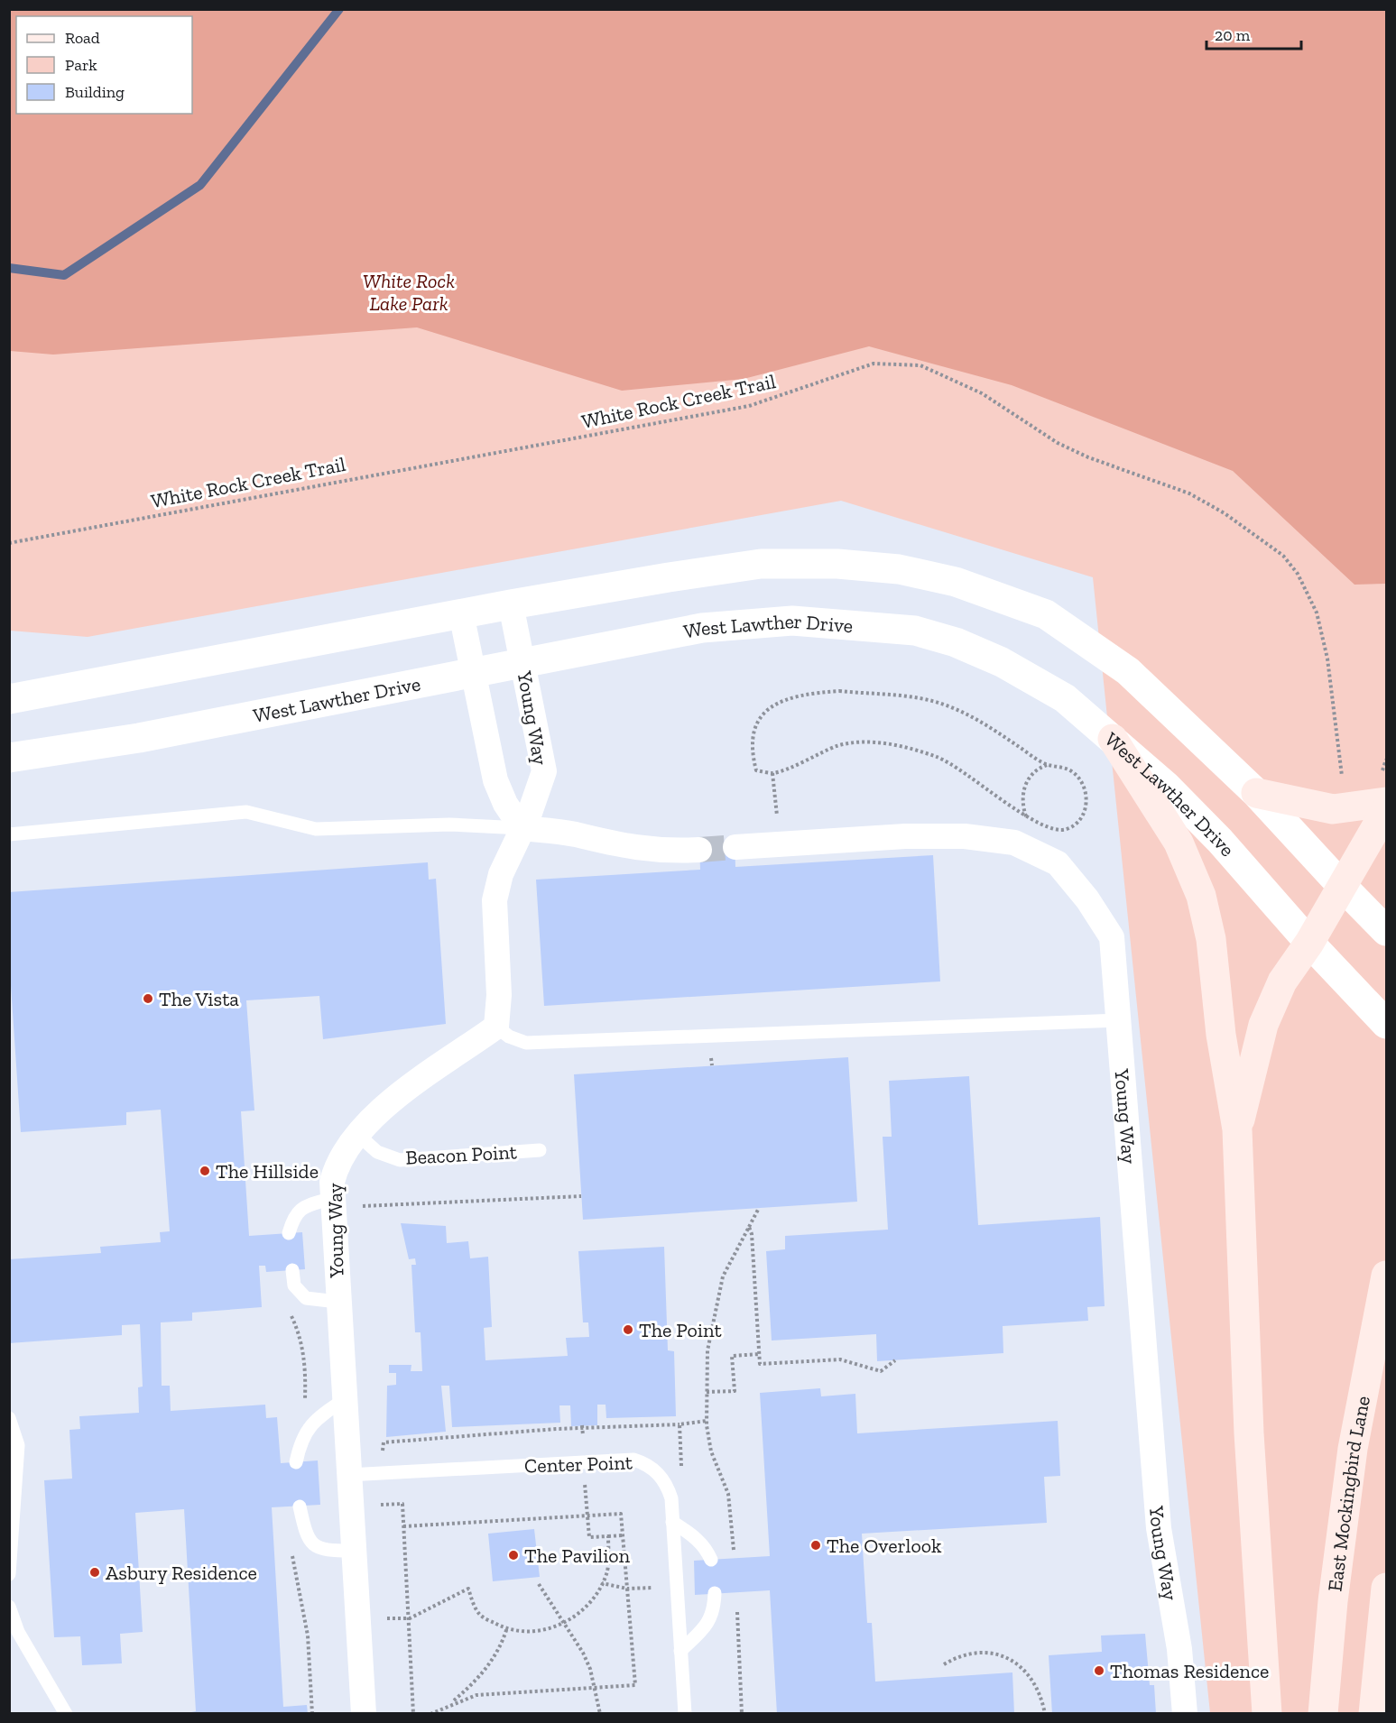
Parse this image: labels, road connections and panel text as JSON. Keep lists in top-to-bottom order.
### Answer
{
  "streets": {
    "main road": ["East Mockingbird Lane"],
    "street": ["West Lawther Drive", "Young Way"],
    "lane": ["Beacon Point", "Center Point"],
    "path": ["White Rock Creek Trail"]
  },
  "crossings": [
    ["West Lawther Drive", "Young Way"],
    ["Young Way", "Beacon Point"],
    ["Young Way", "Center Point"]
  ],
  "parks": ["White Rock Lake Park"],
  "places": [
    "The Vista",
    "The Hillside",
    "The Point",
    "The Overlook",
    "The Pavilion",
    "Asbury Residence",
    "Thomas Residence"
  ],
  "legend": ["Road", "Park", "Building"],
  "scale_bar": "20 m"
}
